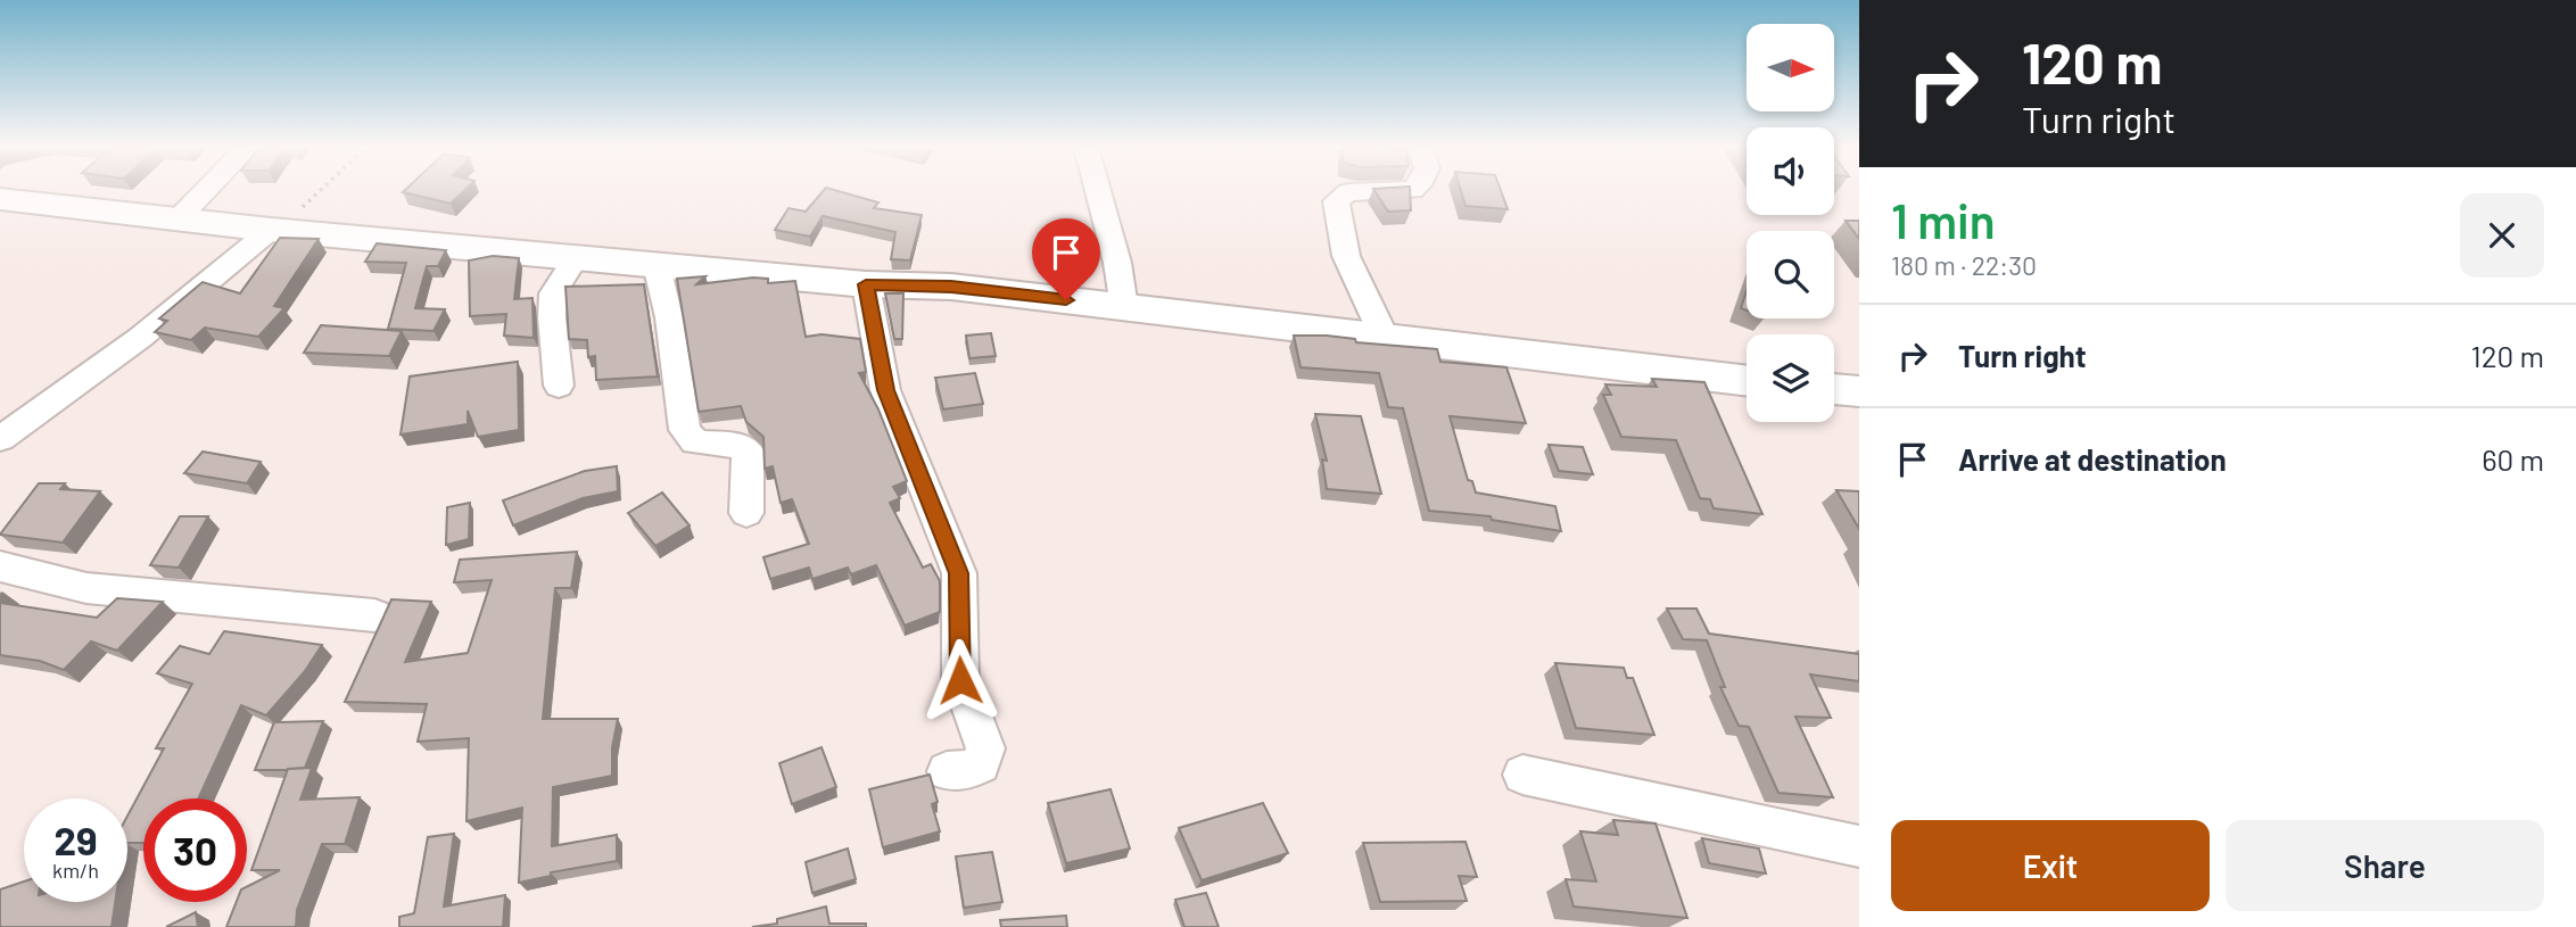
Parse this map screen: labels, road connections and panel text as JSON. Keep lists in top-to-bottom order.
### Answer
{
  "north": "right",
  "page": {
    "turn": ["120 m", "Turn right"],
    "heading": ["1 min", "180 m · 22:30"],
    "list": [
      {
        "name": "Turn right",
        "value": "120 m"
      },
      {
        "name": "Arrive at destination",
        "value": "60 m"
      }
    ],
    "speed": "29 km/h",
    "limit": "30",
    "buttons": ["Exit", "Share"]
  }
}
